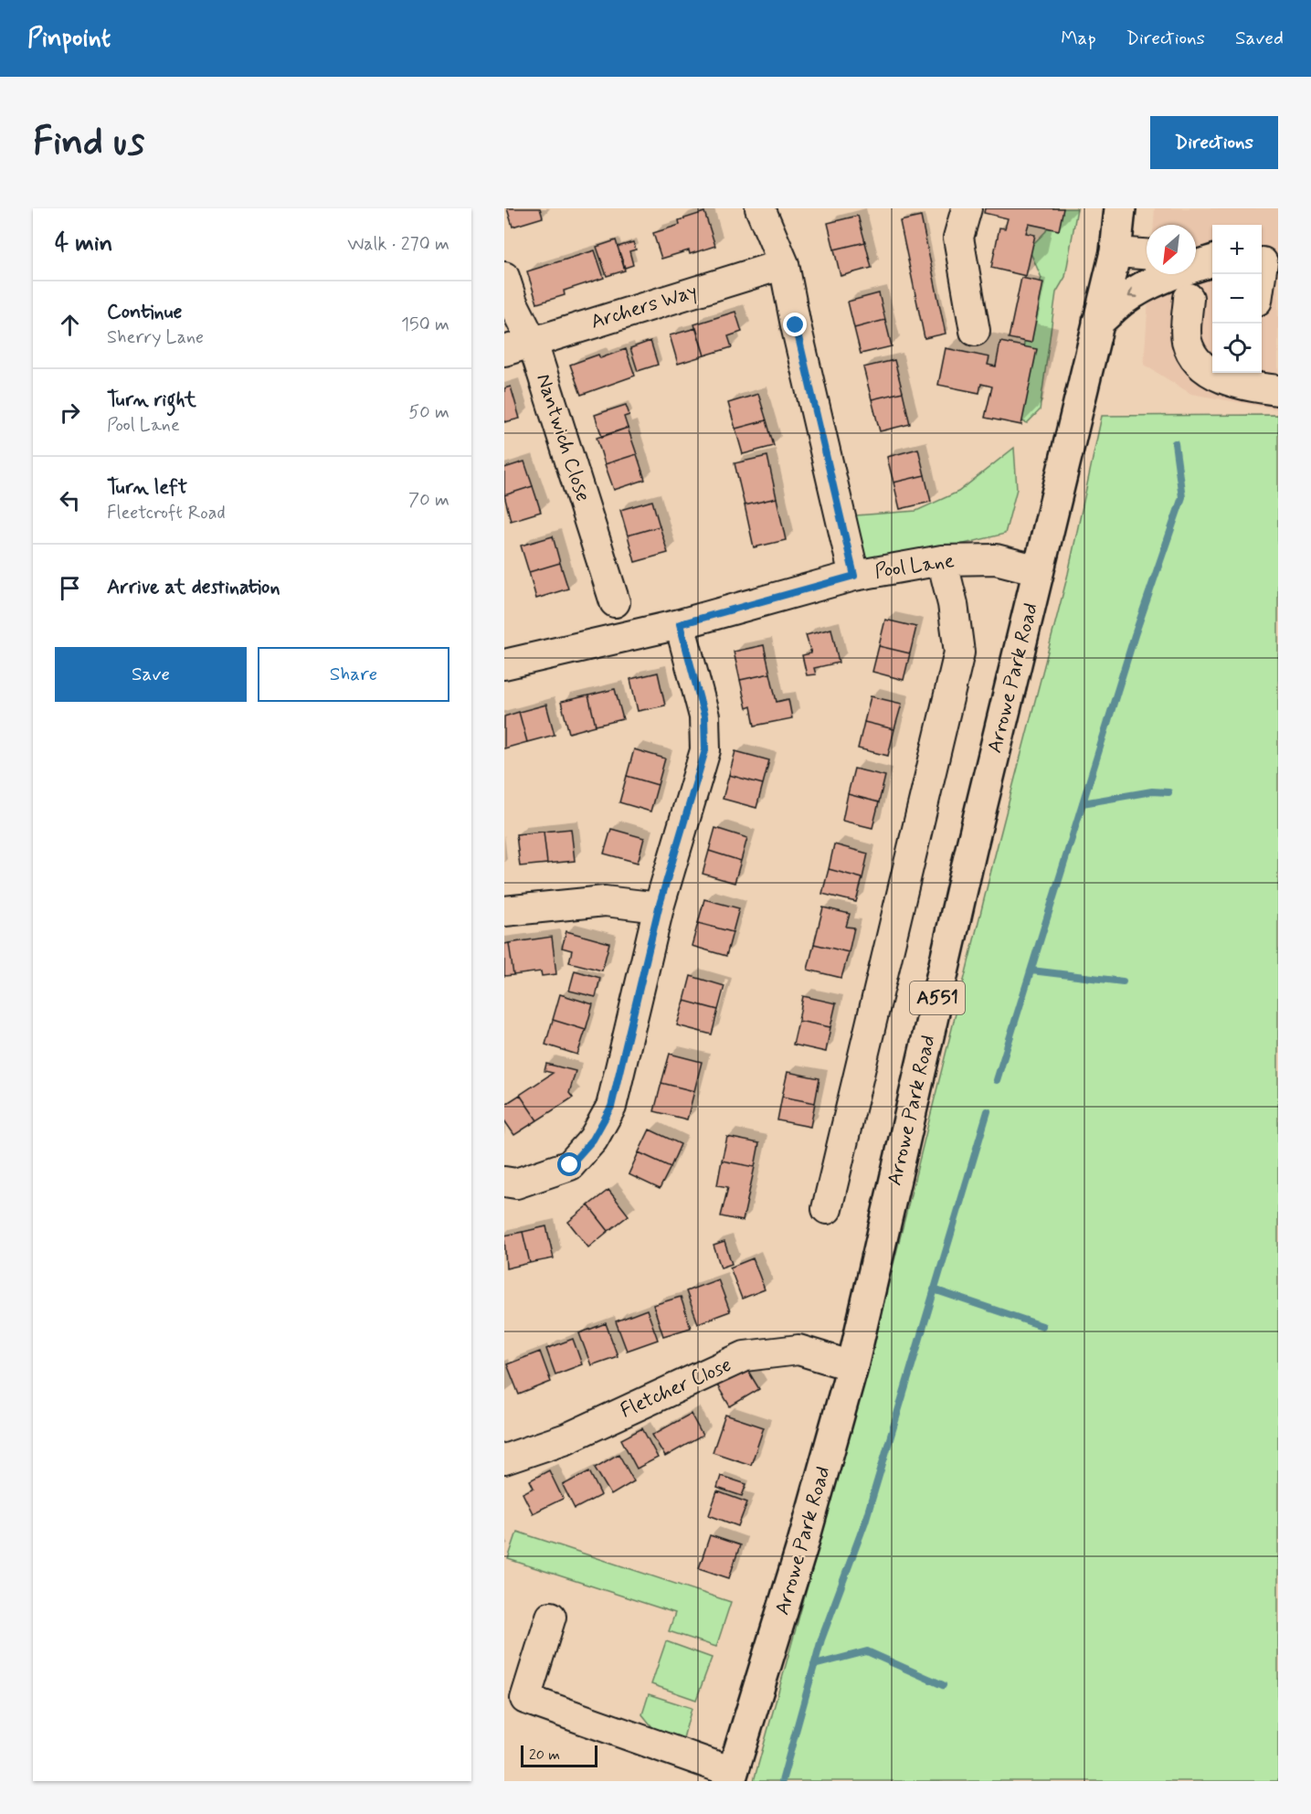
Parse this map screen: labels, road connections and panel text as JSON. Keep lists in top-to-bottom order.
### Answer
{
  "streets": {
    "main road": ["Arrowe Park Road", "A551"],
    "street": [
      "Archers Way",
      "Nantwich Close",
      "Pool Lane",
      "Fletcher Close"
    ]
  },
  "crossings": [
    ["Archers Way", "Nantwich Close"],
    ["Pool Lane", "Arrowe Park Road"],
    ["Arrowe Park Road", "Fletcher Close"]
  ],
  "scale_bar": "20 m",
  "north": "bottom left",
  "page": {
    "header": "Pinpoint",
    "nav": ["Map", "Directions", "Saved"],
    "buttons": [
      "Directions",
      ["Save", "Share"]
    ],
    "title": "Find us",
    "heading": ["4 min", "Walk · 270 m"],
    "map_buttons": ["+", "−"],
    "list": [
      ["Continue", "Sherry Lane", "150 m"],
      ["Turn right", "Pool Lane", "50 m"],
      ["Turn left", "Fleetcroft Road", "70 m"],
      "Arrive at destination"
    ],
    "scale": "20 m"
  }
}
